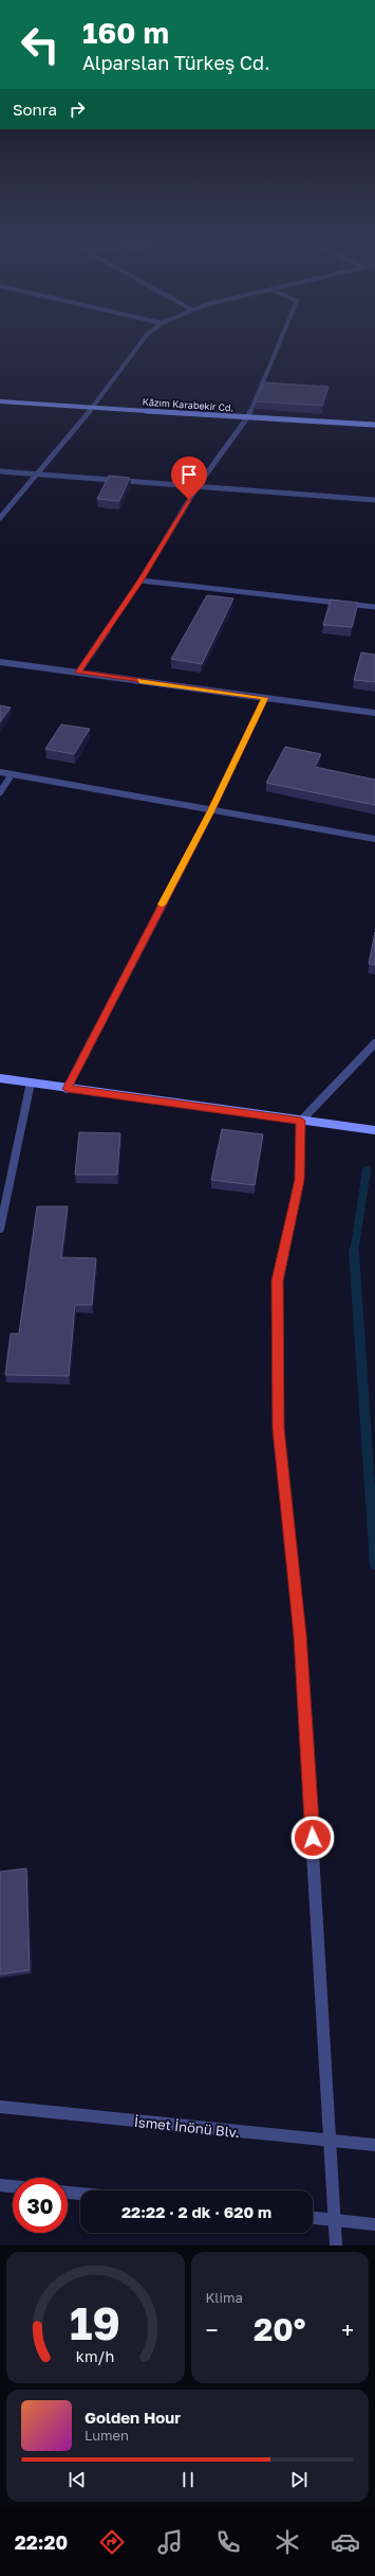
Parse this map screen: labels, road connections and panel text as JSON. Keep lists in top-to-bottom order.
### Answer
{
  "streets": {
    "street": ["Kâzım Karabekir Cd.", "İsmet İnönü Blv."]
  },
  "page": {
    "turn": ["160 m", "Alparslan Türkeş Cd."],
    "then": "Sonra",
    "limit": "30",
    "trip": "22:22 · 2 dk · 620 m",
    "tile": "Klima",
    "heat": ["−", "20°", "+"],
    "song": ["Golden Hour", "Lumen"],
    "tabs": "22:20",
    "gauge": ["19", "km/h"]
  }
}
